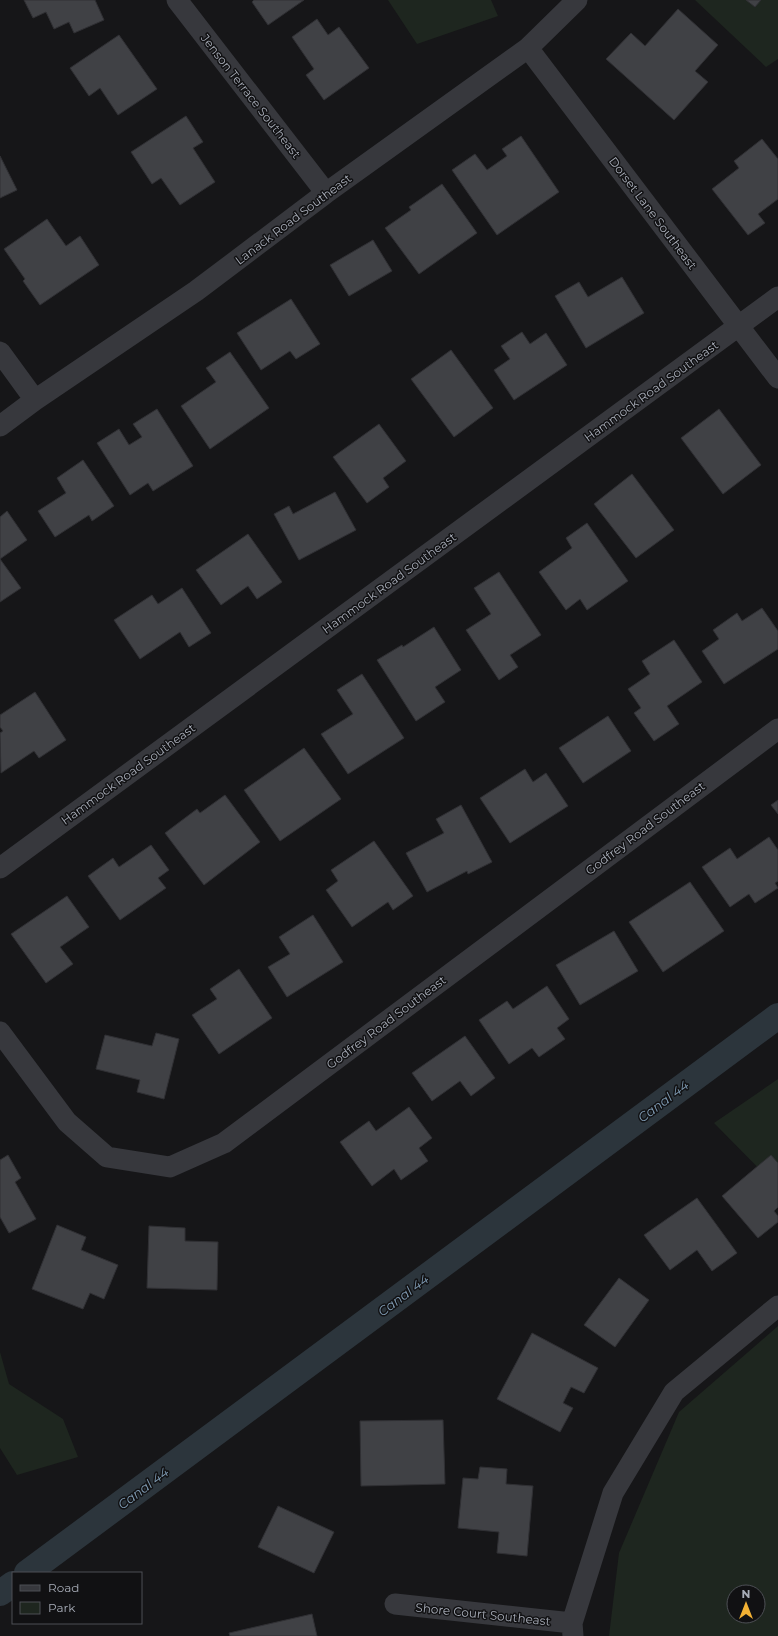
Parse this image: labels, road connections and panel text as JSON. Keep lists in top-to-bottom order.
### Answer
{
  "streets": {
    "street": [
      "Jenson Terrace Southeast",
      "Dorset Lane Southeast",
      "Lanack Road Southeast",
      "Hammock Road Southeast",
      "Godfrey Road Southeast",
      "Shore Court Southeast"
    ]
  },
  "crossings": [
    ["Jenson Terrace Southeast", "Lanack Road Southeast"],
    ["Dorset Lane Southeast", "Lanack Road Southeast"],
    ["Dorset Lane Southeast", "Hammock Road Southeast"]
  ],
  "water": ["Canal 44"],
  "legend": ["Road", "Park"],
  "north": "top"
}
